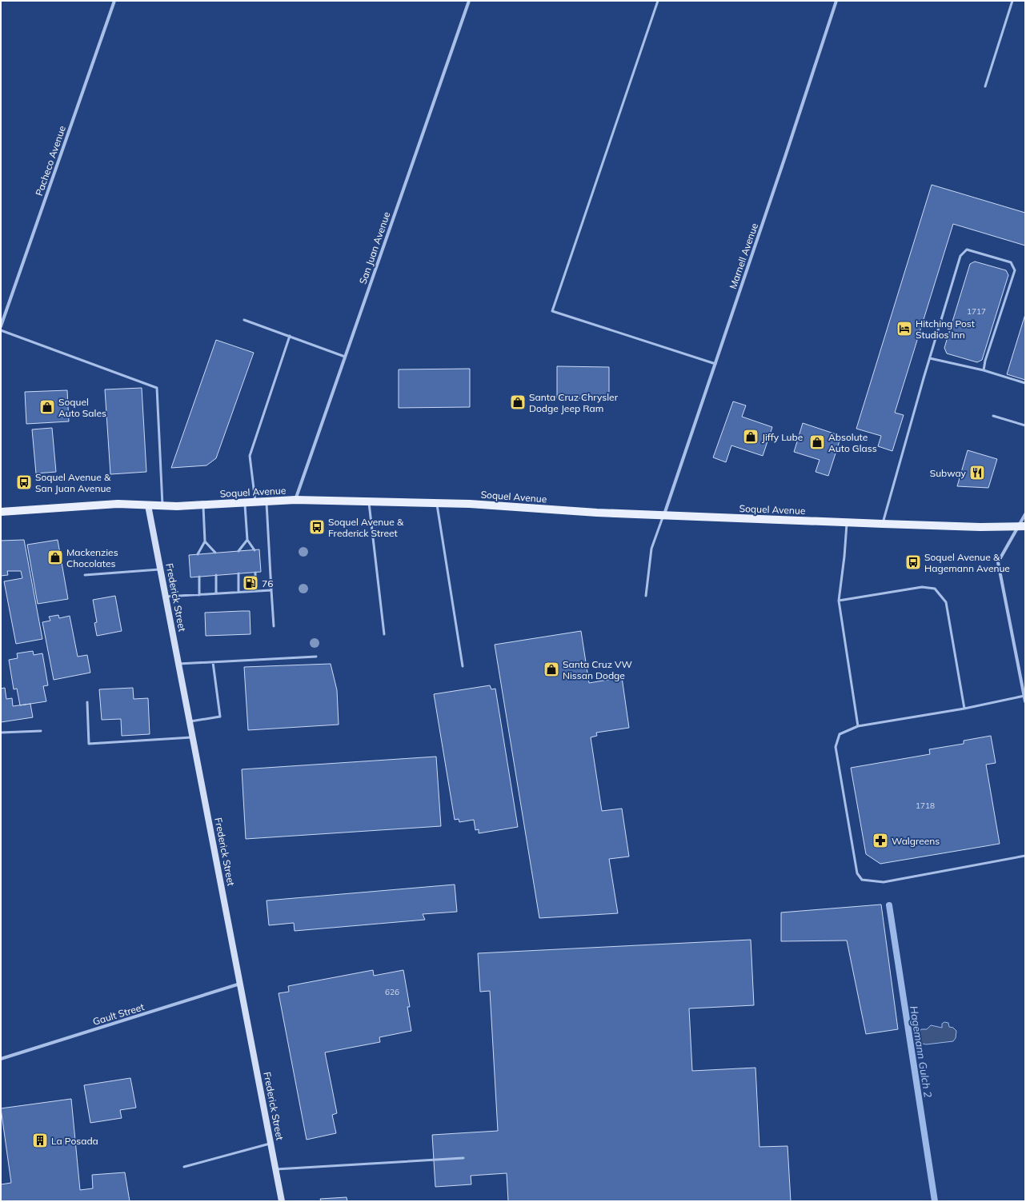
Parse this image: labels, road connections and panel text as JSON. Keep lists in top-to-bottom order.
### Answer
{
  "streets": {
    "main road": ["Soquel Avenue", "Frederick Street"],
    "street": [
      "Pacheco Avenue",
      "San Juan Avenue",
      "Marnell Avenue",
      "Gault Street"
    ]
  },
  "crossings": [
    ["San Juan Avenue", "Soquel Avenue"],
    ["Marnell Avenue", "Soquel Avenue"],
    ["Soquel Avenue", "Frederick Street"],
    ["Frederick Street", "Gault Street"]
  ],
  "water": ["Hagemann Gulch 2"],
  "places": {
    "hotel": ["Hitching Post Studios Inn"],
    "shop": [
      "Santa Cruz Chrysler Dodge Jeep Ram",
      "Soquel Auto Sales",
      "Jiffy Lube",
      "Absolute Auto Glass",
      "Mackenzies Chocolates",
      "Santa Cruz VW Nissan Dodge"
    ],
    "restaurant": ["Subway"],
    "bus stop": ["Soquel Avenue & San Juan Avenue", "Soquel Avenue & Frederick Street", "Soquel Avenue & Hagemann Avenue"],
    "fuel station": ["76"],
    "pharmacy": ["Walgreens"],
    "building": ["La Posada"]
  },
  "house_numbers": ["1717", "1718", "626"]
}
